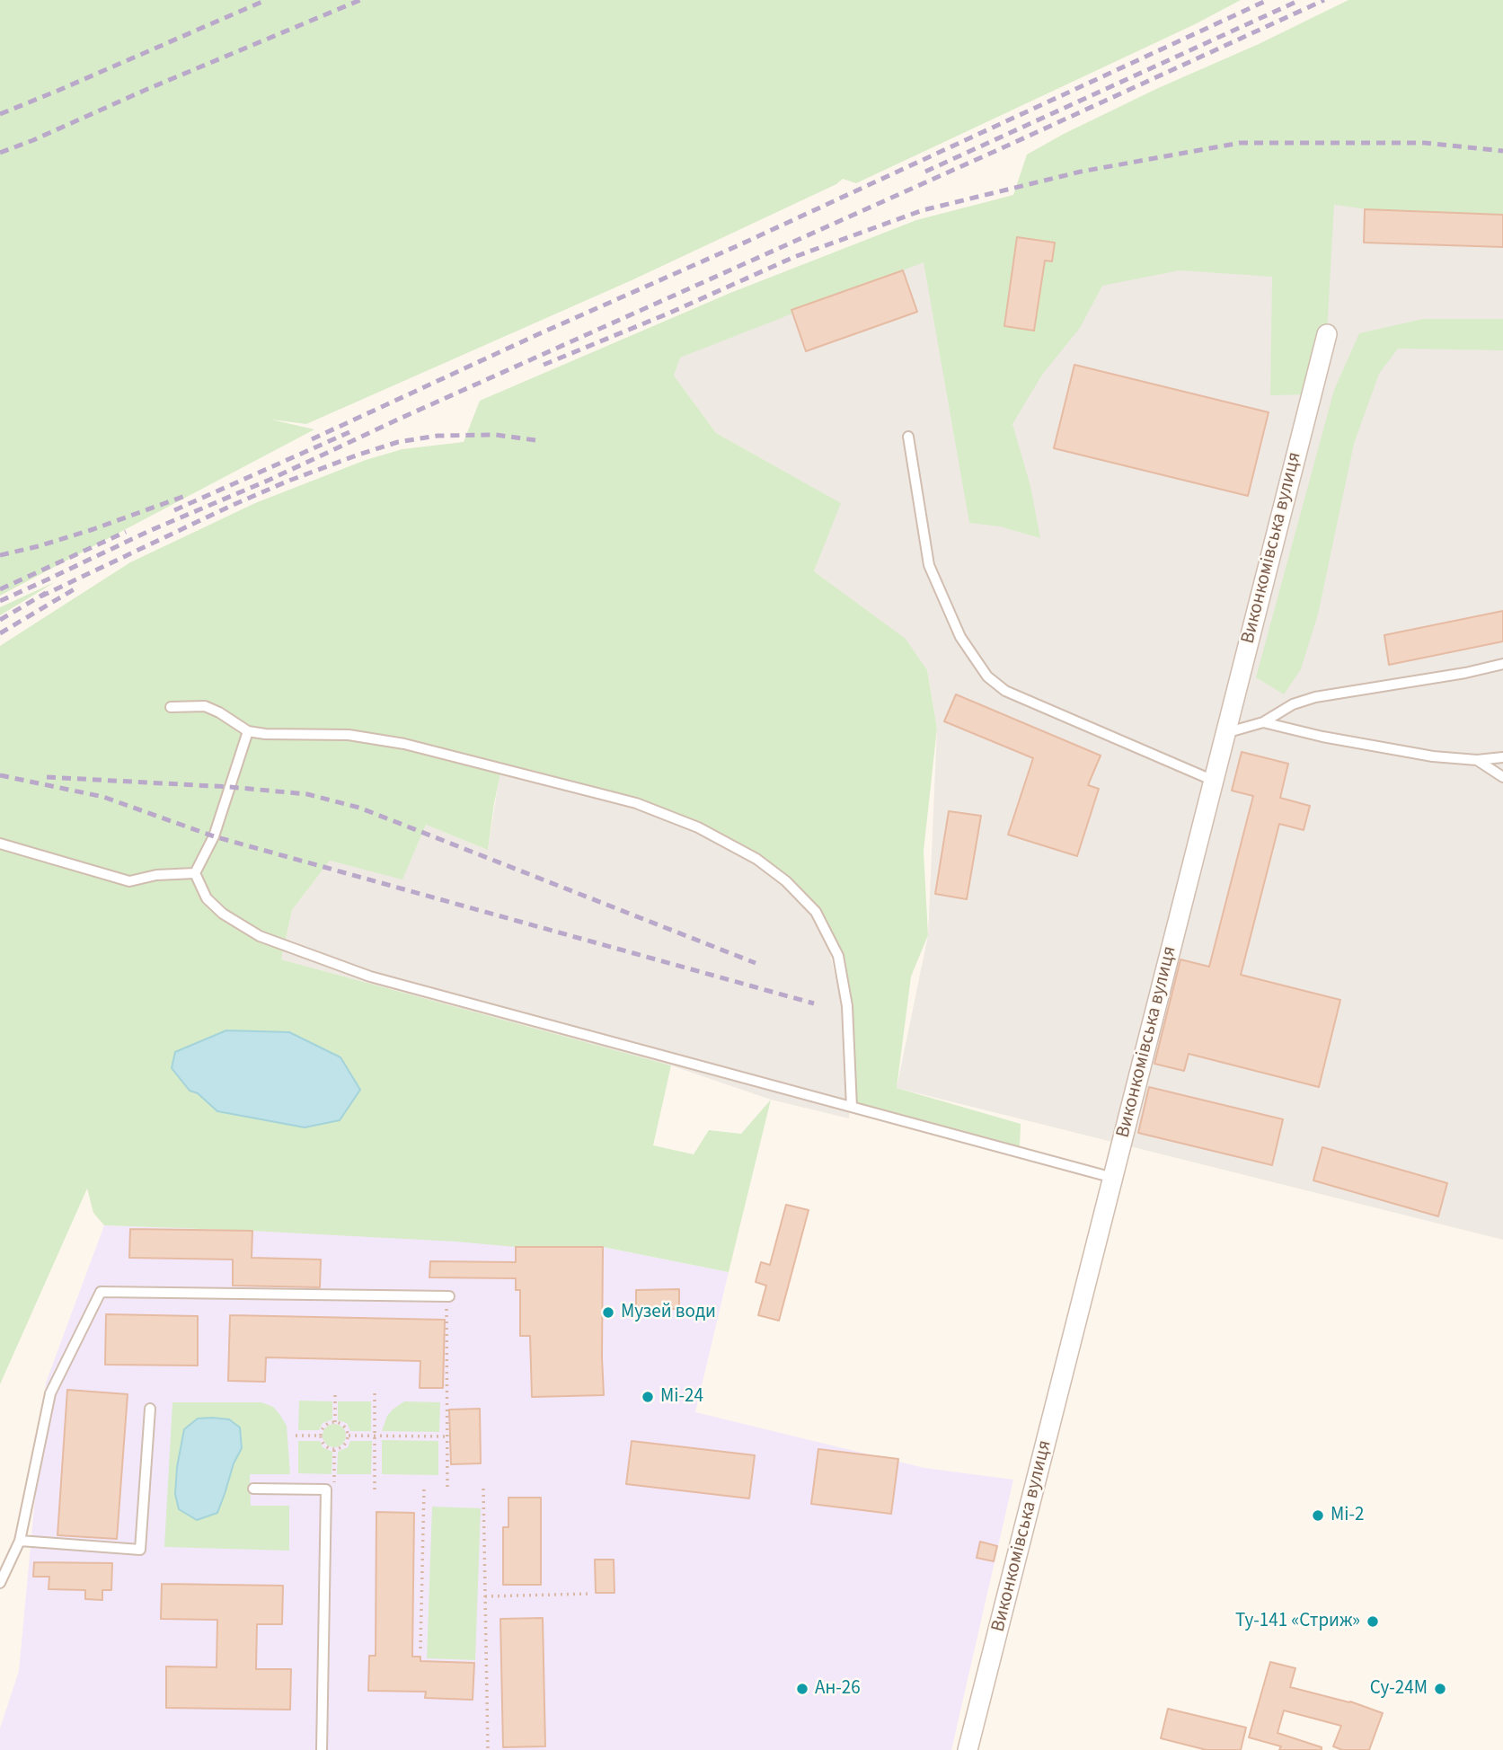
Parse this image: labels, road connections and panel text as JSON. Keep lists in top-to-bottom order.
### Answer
{
  "streets": {
    "street": ["Виконкомівська вулиця"]
  },
  "places": [
    "Музей води",
    "Мі-24",
    "Мі-2",
    "Ту-141 «Стриж»",
    "Ан-26",
    "Су-24М"
  ]
}
